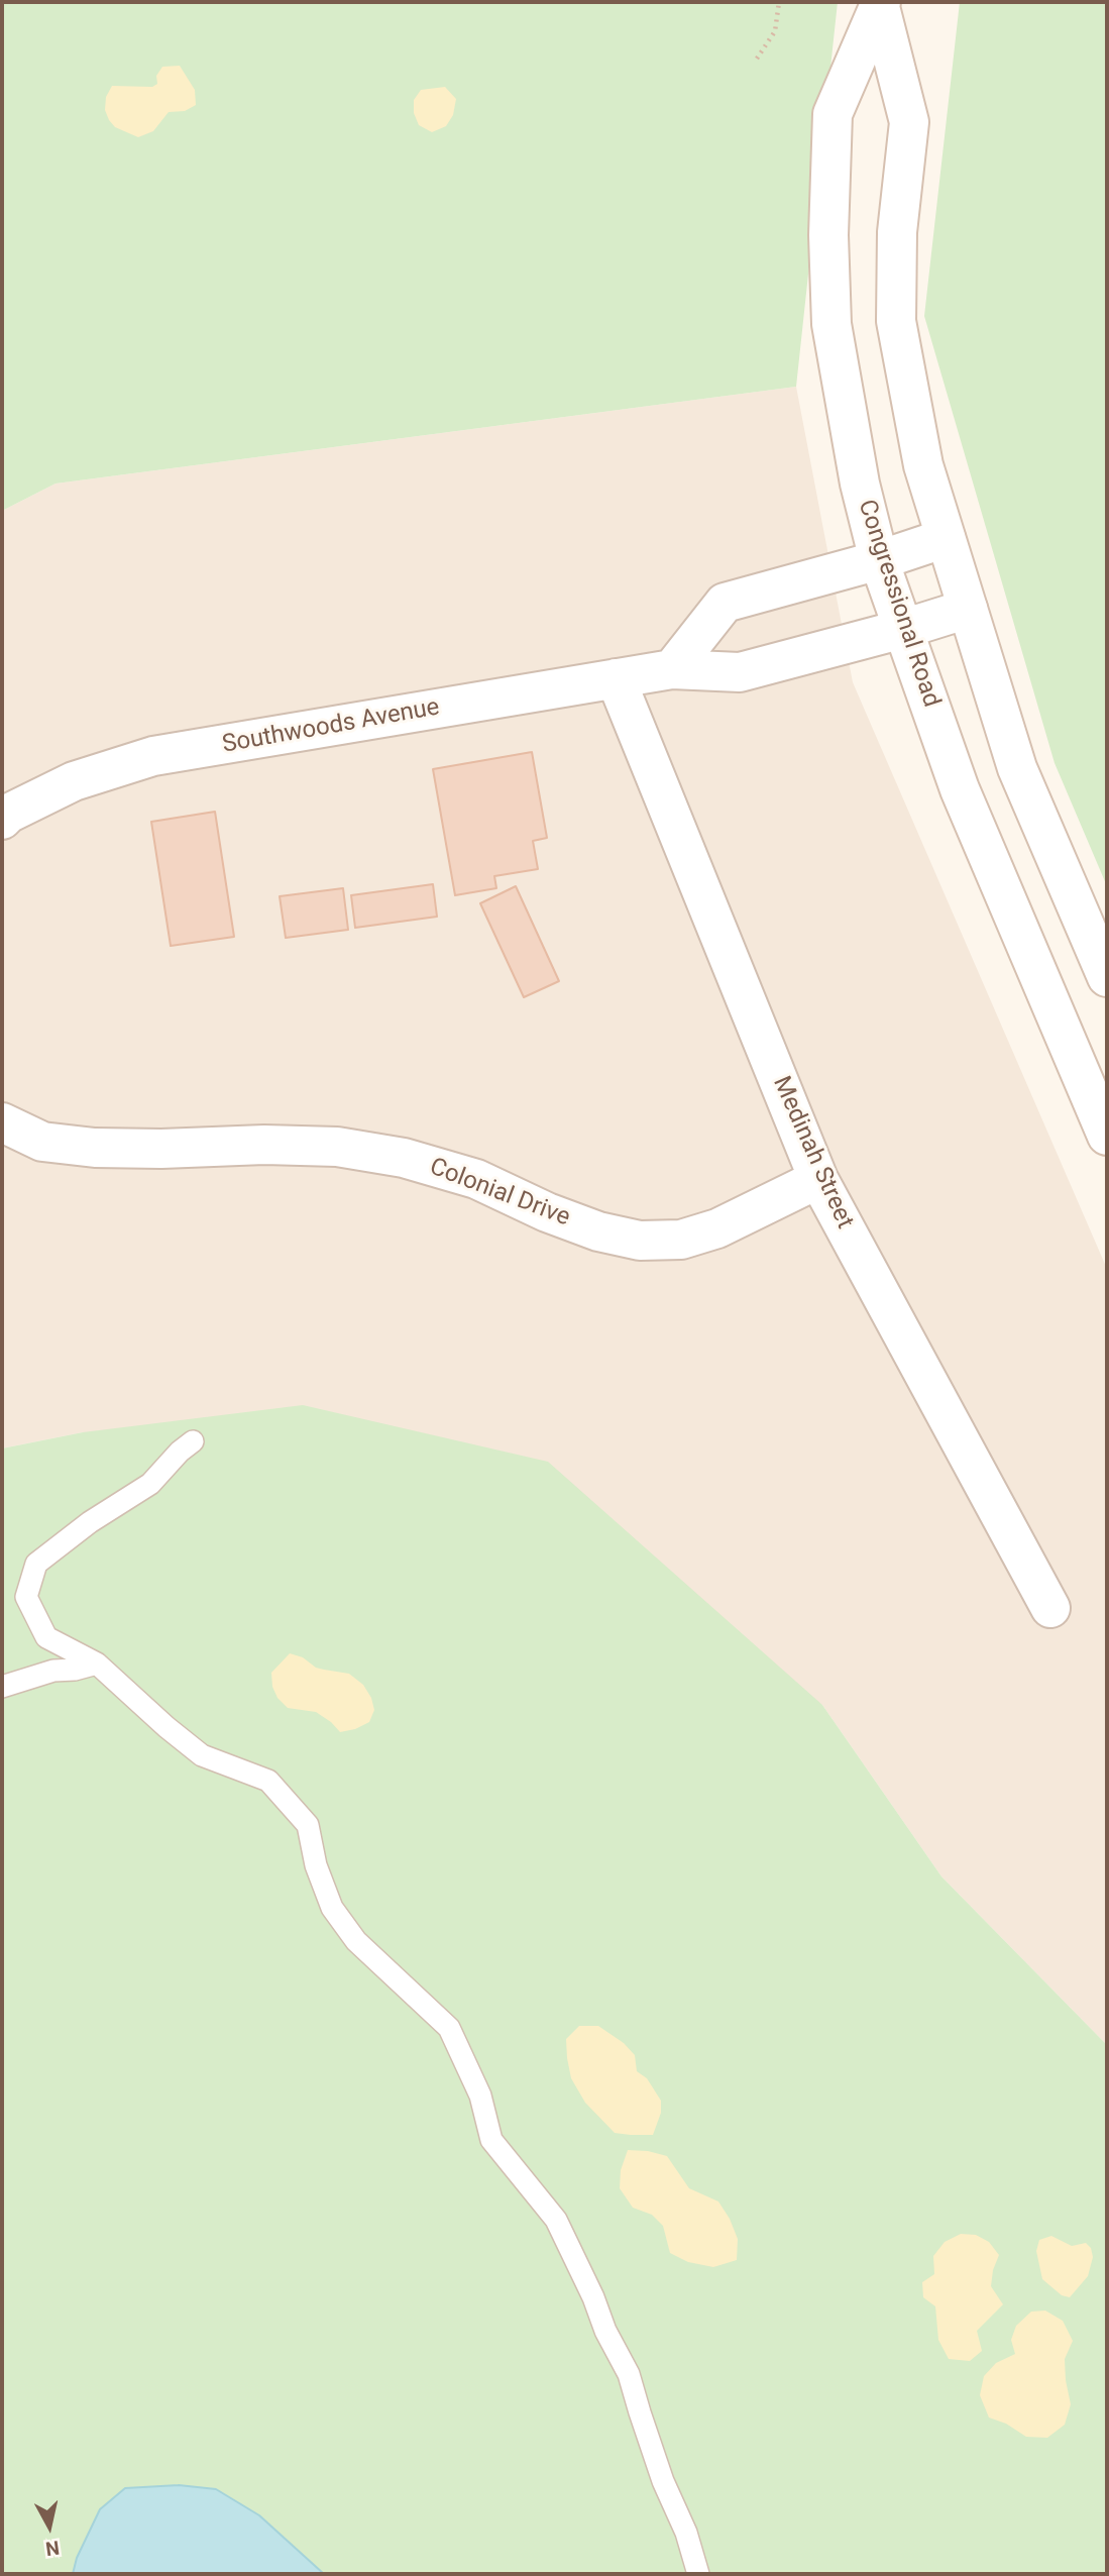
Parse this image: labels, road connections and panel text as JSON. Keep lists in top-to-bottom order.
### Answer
{
  "streets": {
    "street": [
      "Congressional Road",
      "Southwoods Avenue",
      "Medinah Street",
      "Colonial Drive"
    ]
  },
  "crossings": [
    ["Congressional Road", "Southwoods Avenue"],
    ["Southwoods Avenue", "Medinah Street"],
    ["Medinah Street", "Colonial Drive"]
  ],
  "north": "bottom"
}
